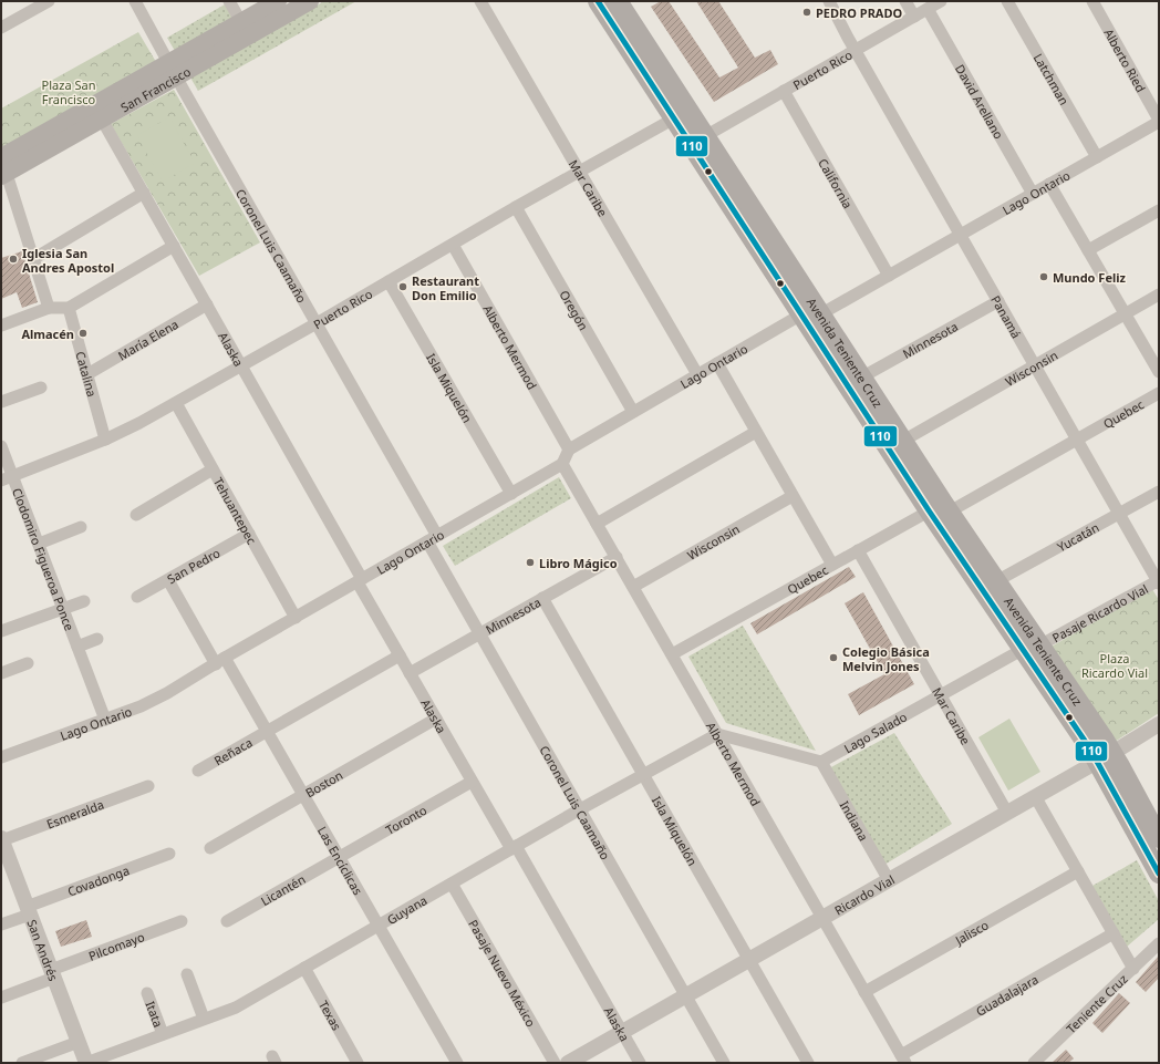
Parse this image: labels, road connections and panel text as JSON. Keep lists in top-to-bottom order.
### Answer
{
  "streets": {
    "main road": ["San Francisco", "Avenida Teniente Cruz"],
    "street": [
      "Alberto Ried",
      "Puerto Rico",
      "Latchman",
      "David Arellano",
      "California",
      "Mar Caribe",
      "Lago Ontario",
      "Coronel Luis Caamaño",
      "Oregón",
      "Panamá",
      "María Elena",
      "Minnesota",
      "Alberto Mermod",
      "Alaska",
      "Wisconsin",
      "Catalina",
      "Isla Miquelón",
      "Quebec",
      "Tehuantepec",
      "Yucatán",
      "Clodomiro Figueroa Ponce",
      "San Pedro",
      "Pasaje Ricardo Vial",
      "Lago Salado",
      "Reñaca",
      "Boston",
      "Esmeralda",
      "Toronto",
      "Indiana",
      "Las Encíclicas",
      "Covadonga",
      "Licantén",
      "Ricardo Vial",
      "Guyana",
      "Jalisco",
      "Pilcomayo",
      "San Andrés",
      "Pasaje Nuevo México",
      "Guadalajara",
      "Teniente Cruz",
      "Itata",
      "Texas"
    ]
  },
  "crossings": [
    ["Alberto Ried", "Lago Ontario"],
    ["Puerto Rico", "David Arellano"],
    ["Puerto Rico", "California"],
    ["Puerto Rico", "Mar Caribe"],
    ["Puerto Rico", "Coronel Luis Caamaño"],
    ["Puerto Rico", "Oregón"],
    ["Puerto Rico", "Panamá"],
    ["Puerto Rico", "Alberto Mermod"],
    ["Puerto Rico", "Alaska"],
    ["Puerto Rico", "Avenida Teniente Cruz"],
    ["Puerto Rico", "Catalina"],
    ["Puerto Rico", "Isla Miquelón"],
    ["Puerto Rico", "Tehuantepec"],
    ["Puerto Rico", "Clodomiro Figueroa Ponce"],
    ["Latchman", "Lago Ontario"],
    ["San Francisco", "Coronel Luis Caamaño"],
    ["San Francisco", "Alaska"],
    ["David Arellano", "Lago Ontario"],
    ["California", "Lago Ontario"],
    ["Mar Caribe", "Lago Ontario"],
    ["Mar Caribe", "Quebec"],
    ["Mar Caribe", "Lago Salado"],
    ["Mar Caribe", "Ricardo Vial"],
    ["Lago Ontario", "Coronel Luis Caamaño"],
    ["Lago Ontario", "Oregón"],
    ["Lago Ontario", "Panamá"],
    ["Lago Ontario", "Alberto Mermod"],
    ["Lago Ontario", "Alaska"],
    ["Lago Ontario", "Avenida Teniente Cruz"],
    ["Lago Ontario", "Isla Miquelón"],
    ["Lago Ontario", "Tehuantepec"],
    ["Lago Ontario", "Clodomiro Figueroa Ponce"],
    ["Lago Ontario", "Las Encíclicas"],
    ["Coronel Luis Caamaño", "Minnesota"],
    ["Coronel Luis Caamaño", "Ricardo Vial"],
    ["Coronel Luis Caamaño", "Guyana"],
    ["Panamá", "Minnesota"],
    ["Panamá", "Wisconsin"],
    ["Panamá", "Quebec"],
    ["Panamá", "Yucatán"],
    ["Panamá", "Pasaje Ricardo Vial"],
    ["María Elena", "Alaska"],
    ["María Elena", "Catalina"],
    ["Minnesota", "Alberto Mermod"],
    ["Minnesota", "Alaska"],
    ["Minnesota", "Avenida Teniente Cruz"],
    ["Minnesota", "Isla Miquelón"],
    ["Alberto Mermod", "Wisconsin"],
    ["Alberto Mermod", "Quebec"],
    ["Alberto Mermod", "Ricardo Vial"],
    ["Alberto Mermod", "Guyana"],
    ["Alberto Mermod", "Jalisco"],
    ["Alberto Mermod", "Guadalajara"],
    ["Alaska", "Boston"],
    ["Alaska", "Toronto"],
    ["Alaska", "Ricardo Vial"],
    ["Alaska", "Guyana"],
    ["Avenida Teniente Cruz", "Wisconsin"],
    ["Avenida Teniente Cruz", "Quebec"],
    ["Avenida Teniente Cruz", "Yucatán"],
    ["Avenida Teniente Cruz", "Pasaje Ricardo Vial"],
    ["Avenida Teniente Cruz", "Lago Salado"],
    ["Avenida Teniente Cruz", "Ricardo Vial"],
    ["Isla Miquelón", "Ricardo Vial"],
    ["Isla Miquelón", "Guyana"],
    ["Tehuantepec", "San Pedro"],
    ["San Pedro", "Las Encíclicas"],
    ["Pasaje Ricardo Vial", "Lago Salado"],
    ["Lago Salado", "Indiana"],
    ["Reñaca", "Las Encíclicas"],
    ["Boston", "Las Encíclicas"],
    ["Esmeralda", "San Andrés"],
    ["Toronto", "Las Encíclicas"],
    ["Toronto", "Licantén"],
    ["Indiana", "Ricardo Vial"],
    ["Las Encíclicas", "Licantén"],
    ["Las Encíclicas", "Guyana"],
    ["Covadonga", "San Andrés"],
    ["Guyana", "San Andrés"],
    ["Guyana", "Pasaje Nuevo México"],
    ["Guyana", "Itata"],
    ["Guyana", "Texas"],
    ["Pilcomayo", "San Andrés"]
  ],
  "parks": ["Plaza San Francisco", "Plaza Ricardo Vial"],
  "places": [
    "PEDRO PRADO",
    "Iglesia San Andres Apostol",
    "Mundo Feliz",
    "Restaurant Don Emilio",
    "Almacén",
    "Libro Mágico",
    "Colegio Básica Melvin Jones"
  ],
  "lines": ["transit line 110"]
}
